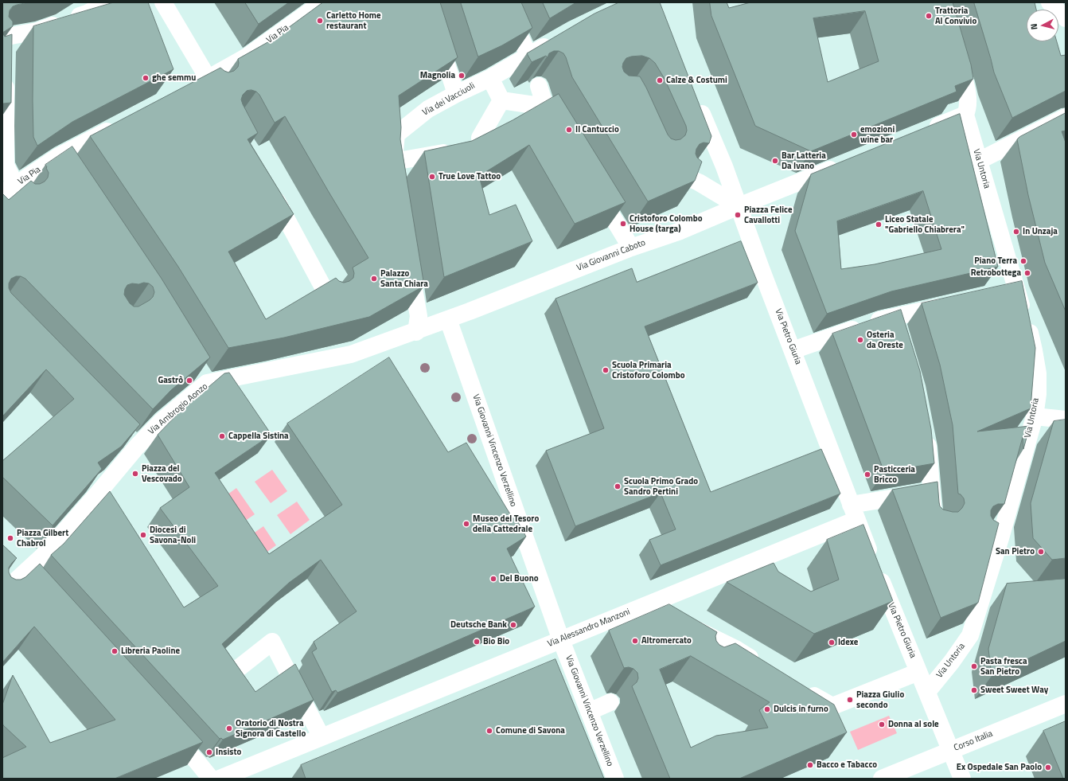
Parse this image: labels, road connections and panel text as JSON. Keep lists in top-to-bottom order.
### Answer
{
  "streets": {
    "street": [
      "Via Pia",
      "Via dei Vacciuoli",
      "Via Untoria",
      "Via Giovanni Caboto",
      "Via Pietro Giuria",
      "Via Ambrogio Aonzo",
      "Via Giovanni Vincenzo Verzellino",
      "Via Alessandro Manzoni",
      "Corso Italia"
    ]
  },
  "crossings": [
    ["Via Giovanni Caboto", "Via Pietro Giuria"],
    ["Via Giovanni Caboto", "Via Ambrogio Aonzo"],
    ["Via Giovanni Caboto", "Via Giovanni Vincenzo Verzellino"],
    ["Via Pietro Giuria", "Via Alessandro Manzoni"],
    ["Via Giovanni Vincenzo Verzellino", "Via Alessandro Manzoni"]
  ],
  "places": [
    "Trattoria Al Convivio",
    "Carletto Home restaurant",
    "Magnolia",
    "ghe semmu",
    "Calze & Costumi",
    "Il Cantuccio",
    "emozioni wine bar",
    "Bar Latteria Da Ivano",
    "True Love Tattoo",
    "Piazza Felice Cavallotti",
    "Cristoforo Colombo House (targa)",
    "Liceo Statale \"Gabriello Chiabrera\"",
    "In Unzaja",
    "Piano Terra",
    "Retrobottega",
    "Palazzo Santa Chiara",
    "Osteria da Oreste",
    "Scuola Primaria Cristoforo Colombo",
    "Gastrò",
    "Cappella Sistina",
    "Piazza del Vescovado",
    "Pasticceria Bricco",
    "Scuola Primo Grado Sandro Pertini",
    "Museo del Tesoro della Cattedrale",
    "Diocesi di Savona-Noli",
    "Piazza Gilbert Chabrol",
    "San Pietro",
    "Del Buono",
    "Deutsche Bank",
    "Altromercato",
    "Bio Bio",
    "Idexe",
    "Libreria Paoline",
    "Pasta fresca San Pietro",
    "Sweet Sweet Way",
    "Piazza Giulio secondo",
    "Dulcis in furno",
    "Donna al sole",
    "Oratorio di Nostra Signora di Castello",
    "Comune di Savona",
    "Insisto",
    "Bacco e Tabacco",
    "Ex Ospedale San Paolo"
  ],
  "north": "left"
}
